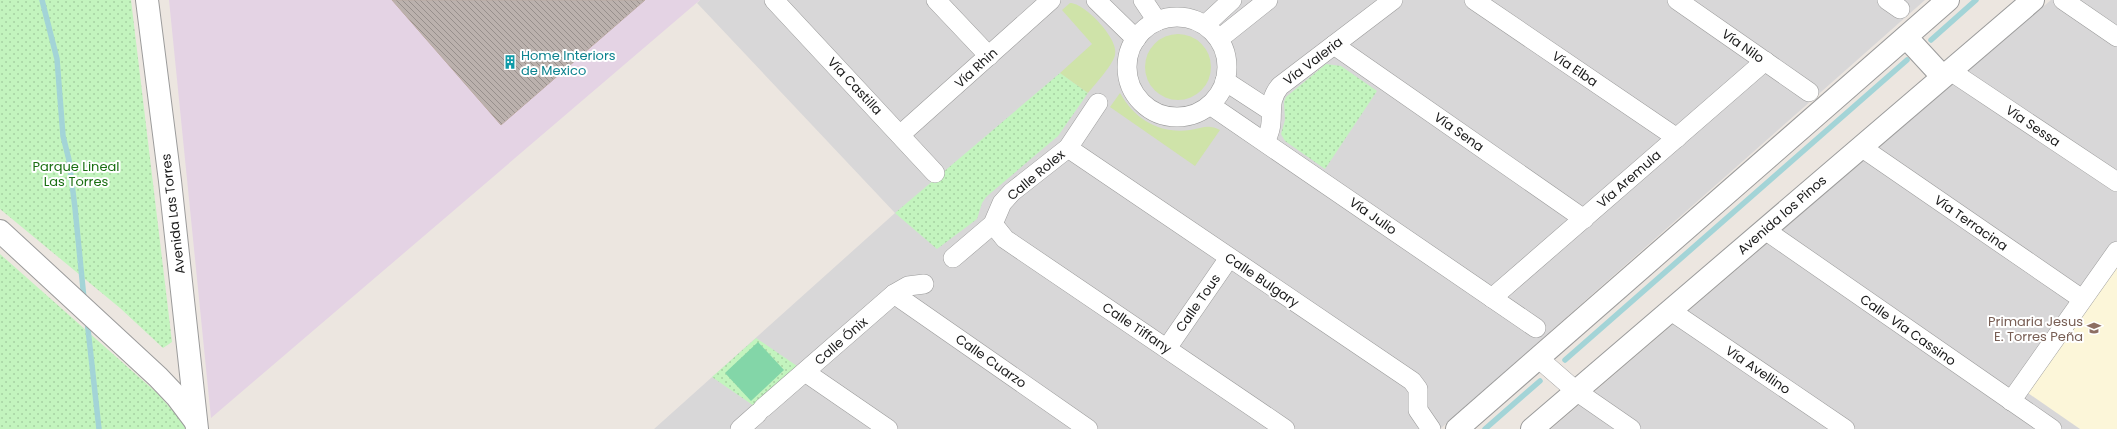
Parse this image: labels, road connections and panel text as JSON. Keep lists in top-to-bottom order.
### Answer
{
  "streets": {
    "street": [
      "Vía Nilo",
      "Vía Valeria",
      "Vía Rhin",
      "Vía Elba",
      "Vía Castilla",
      "Vía Sessa",
      "Vía Sena",
      "Calle Rolex",
      "Vía Aremula",
      "Avenida Las Torres",
      "Avenida los Pinos",
      "Vía Julio",
      "Vía Terracina",
      "Calle Bulgary",
      "Calle Tous",
      "Calle Tiffany",
      "Calle Vía Cassino",
      "Calle Ónix",
      "Calle Cuarzo",
      "Vía Avellino"
    ]
  },
  "crossings": [
    ["Vía Nilo", "Vía Aremula"],
    ["Vía Valeria", "Vía Sena"],
    ["Vía Valeria", "Vía Julio"],
    ["Vía Rhin", "Vía Castilla"],
    ["Vía Elba", "Vía Aremula"],
    ["Vía Sessa", "Avenida los Pinos"],
    ["Vía Sena", "Vía Aremula"],
    ["Calle Rolex", "Calle Bulgary"],
    ["Calle Rolex", "Calle Tiffany"],
    ["Vía Aremula", "Vía Julio"],
    ["Avenida los Pinos", "Vía Terracina"],
    ["Avenida los Pinos", "Calle Vía Cassino"],
    ["Avenida los Pinos", "Vía Avellino"],
    ["Calle Bulgary", "Calle Tous"],
    ["Calle Tous", "Calle Tiffany"],
    ["Calle Ónix", "Calle Cuarzo"]
  ],
  "parks": ["Parque Lineal Las Torres"],
  "places": {
    "building": ["Home Interiors de Mexico"],
    "school or university": ["Primaria Jesus E. Torres Peña"]
  }
}
